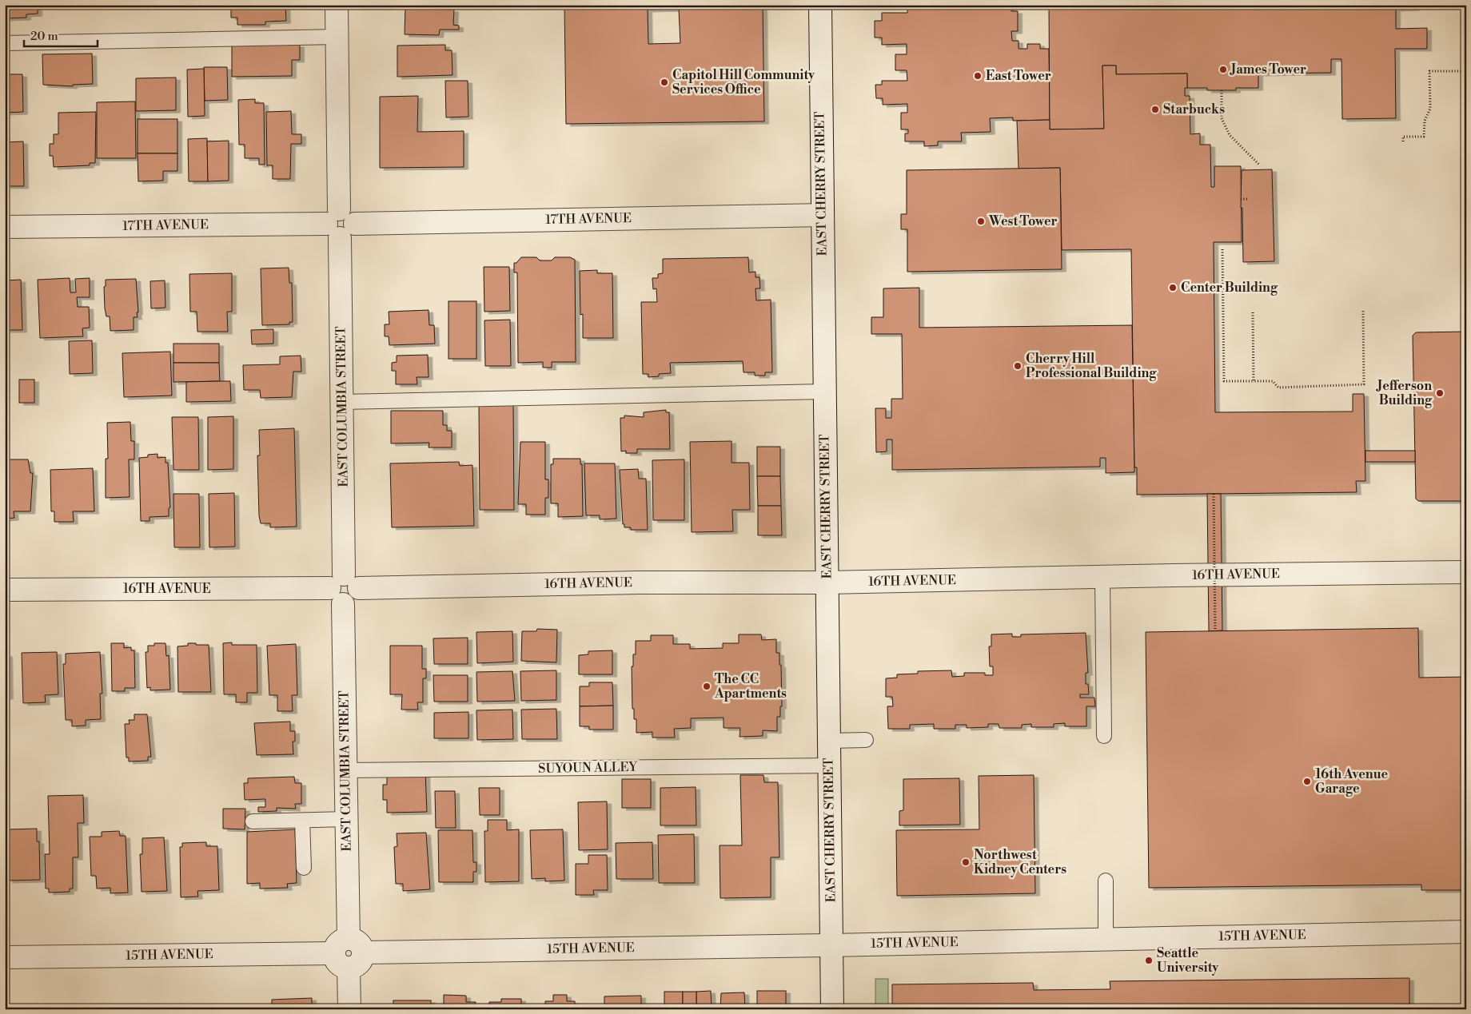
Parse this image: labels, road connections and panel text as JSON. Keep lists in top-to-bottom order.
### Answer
{
  "streets": {
    "street": [
      "EAST CHERRY STREET",
      "17TH AVENUE",
      "EAST COLUMBIA STREET",
      "16TH AVENUE",
      "15TH AVENUE"
    ],
    "lane": ["SUYOUN ALLEY"]
  },
  "crossings": [
    ["EAST CHERRY STREET", "17TH AVENUE"],
    ["EAST CHERRY STREET", "16TH AVENUE"],
    ["EAST CHERRY STREET", "SUYOUN ALLEY"],
    ["EAST CHERRY STREET", "15TH AVENUE"],
    ["17TH AVENUE", "EAST COLUMBIA STREET"],
    ["EAST COLUMBIA STREET", "16TH AVENUE"],
    ["EAST COLUMBIA STREET", "SUYOUN ALLEY"],
    ["EAST COLUMBIA STREET", "15TH AVENUE"]
  ],
  "places": [
    "James Tower",
    "East Tower",
    "Capitol Hill Community Services Office",
    "Starbucks",
    "West Tower",
    "Center Building",
    "Cherry Hill Professional Building",
    "Jefferson Building",
    "The CC Apartments",
    "16th Avenue Garage",
    "Northwest Kidney Centers",
    "Seattle University"
  ],
  "scale_bar": "20 m"
}
